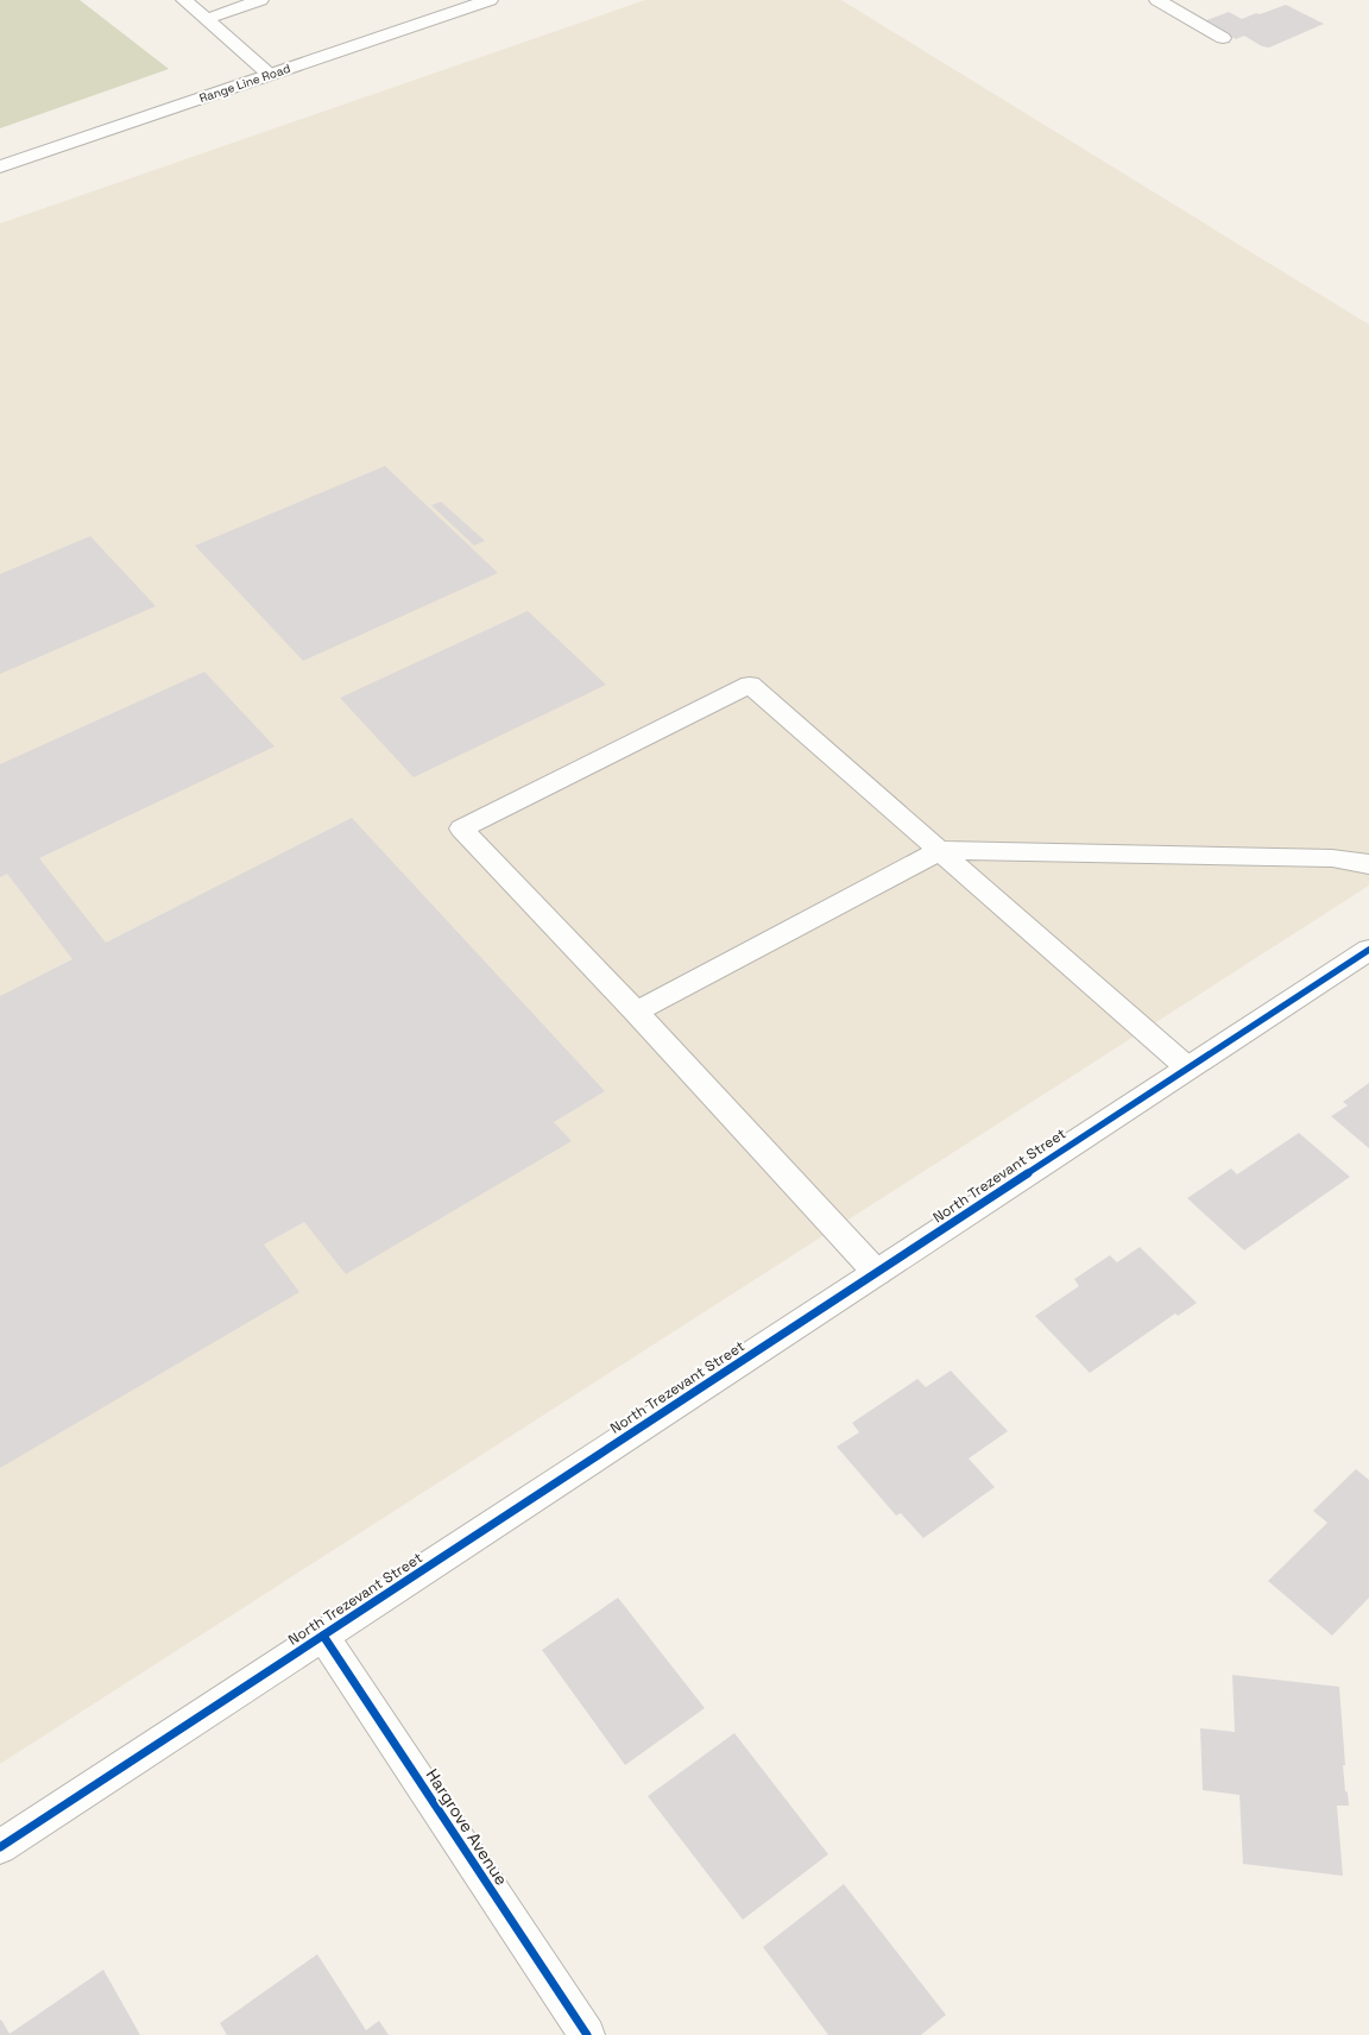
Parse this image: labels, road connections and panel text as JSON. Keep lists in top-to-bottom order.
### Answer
{
  "streets": {
    "street": ["Range Line Road", "North Trezevant Street", "Hargrove Avenue"]
  },
  "crossings": [
    ["North Trezevant Street", "Hargrove Avenue"]
  ]
}
